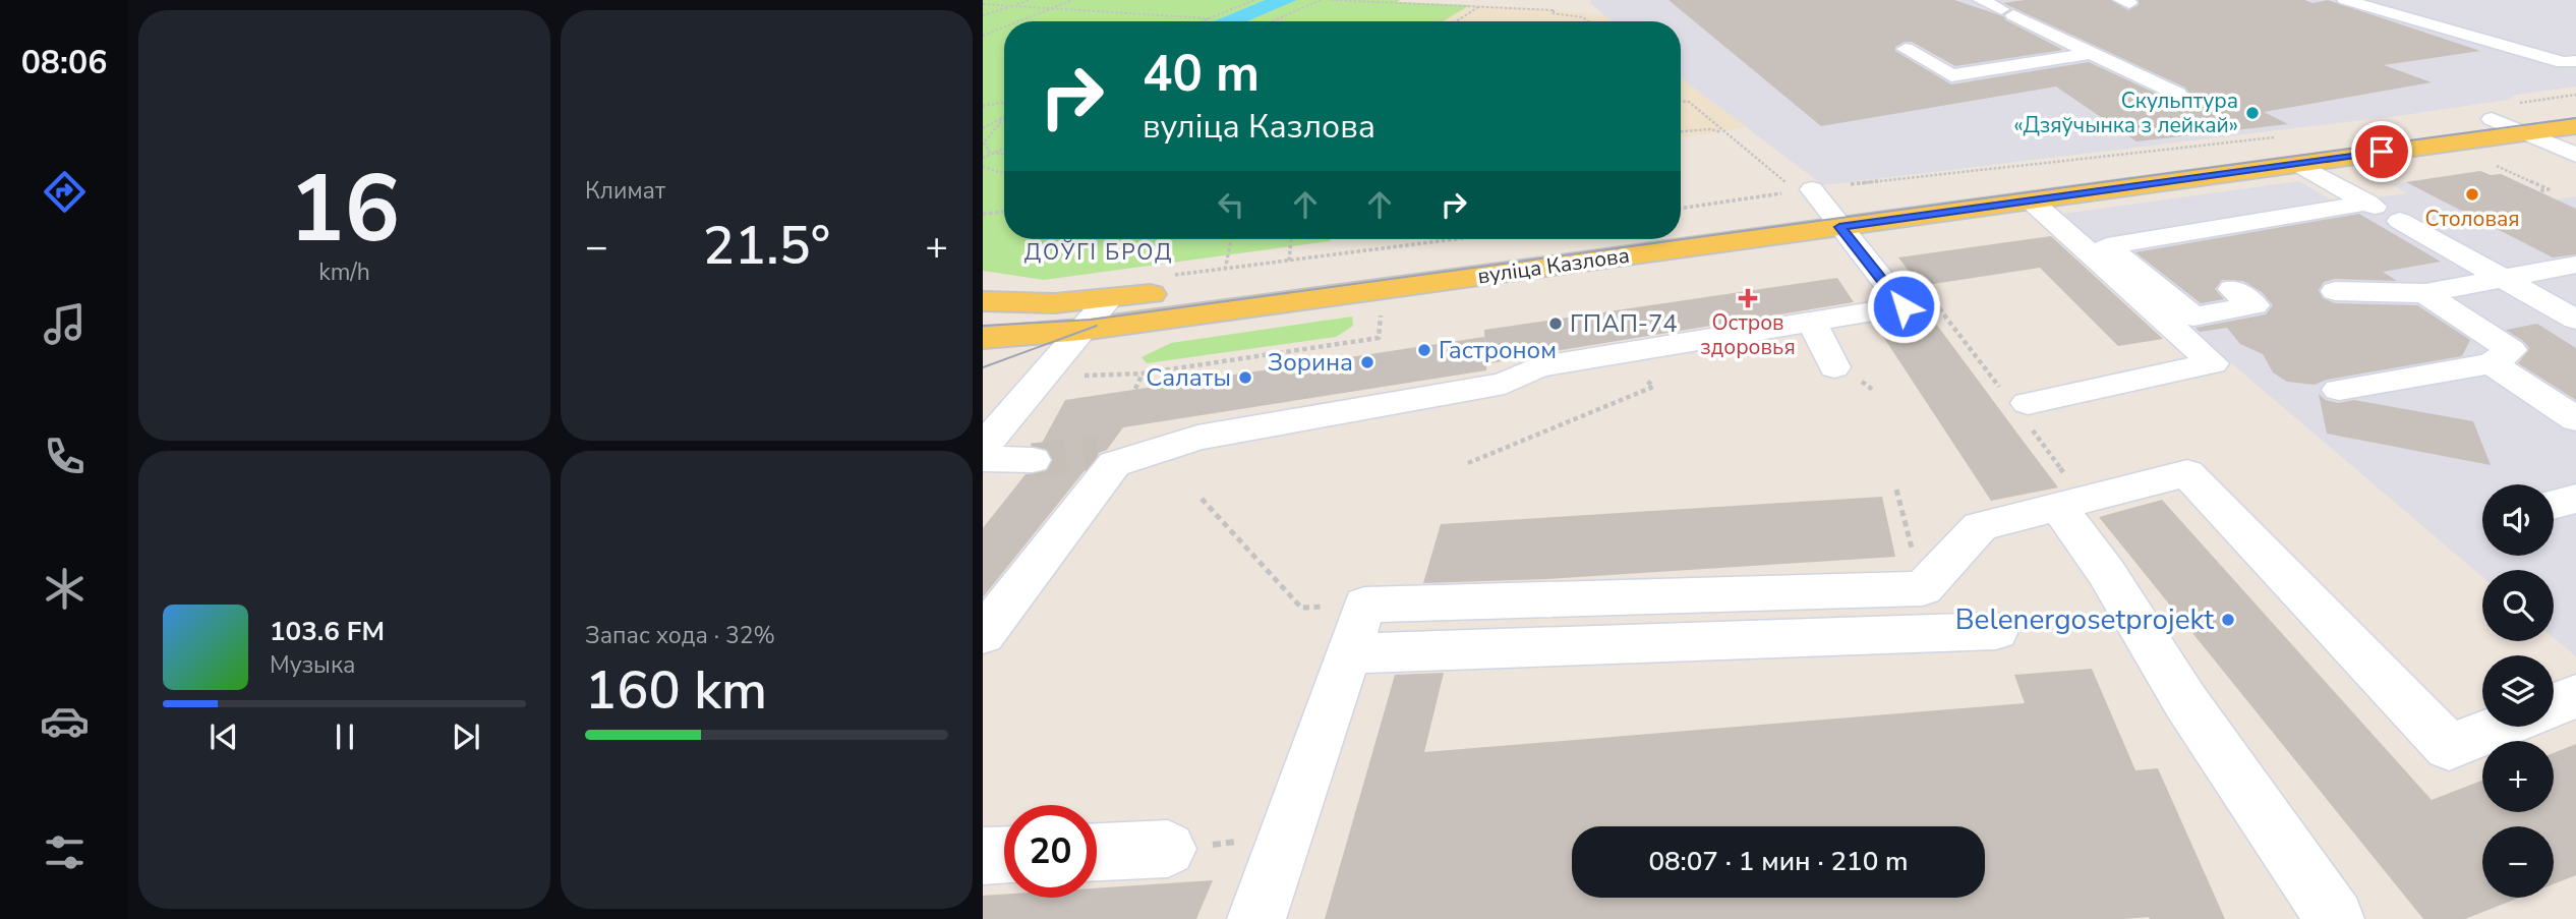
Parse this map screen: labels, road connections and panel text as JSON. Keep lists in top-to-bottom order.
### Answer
{
  "streets": {
    "main road": ["вуліца Казлова"]
  },
  "districts": ["ДОЎГІ БРОД"],
  "places": {
    "other": [
      "Скульптура «Дзяўчынка з лейкай»",
      "Столовая",
      "ГПАП-74",
      "Гастроном",
      "Зорина",
      "Салаты",
      "Belenergosetprojekt"
    ],
    "health": ["Остров здоровья"]
  },
  "page": {
    "tabs": "08:06",
    "tile": [
      ["16", "km/h"],
      "Климат",
      ["Запас хода · 32%", "160 km"]
    ],
    "turn": ["40 m", "вуліца Казлова"],
    "heat": ["−", "21.5°", "+"],
    "map_buttons": ["+", "−"],
    "song": ["103.6 FM", "Музыка"],
    "limit": "20",
    "trip": "08:07 · 1 мин · 210 m"
  }
}
